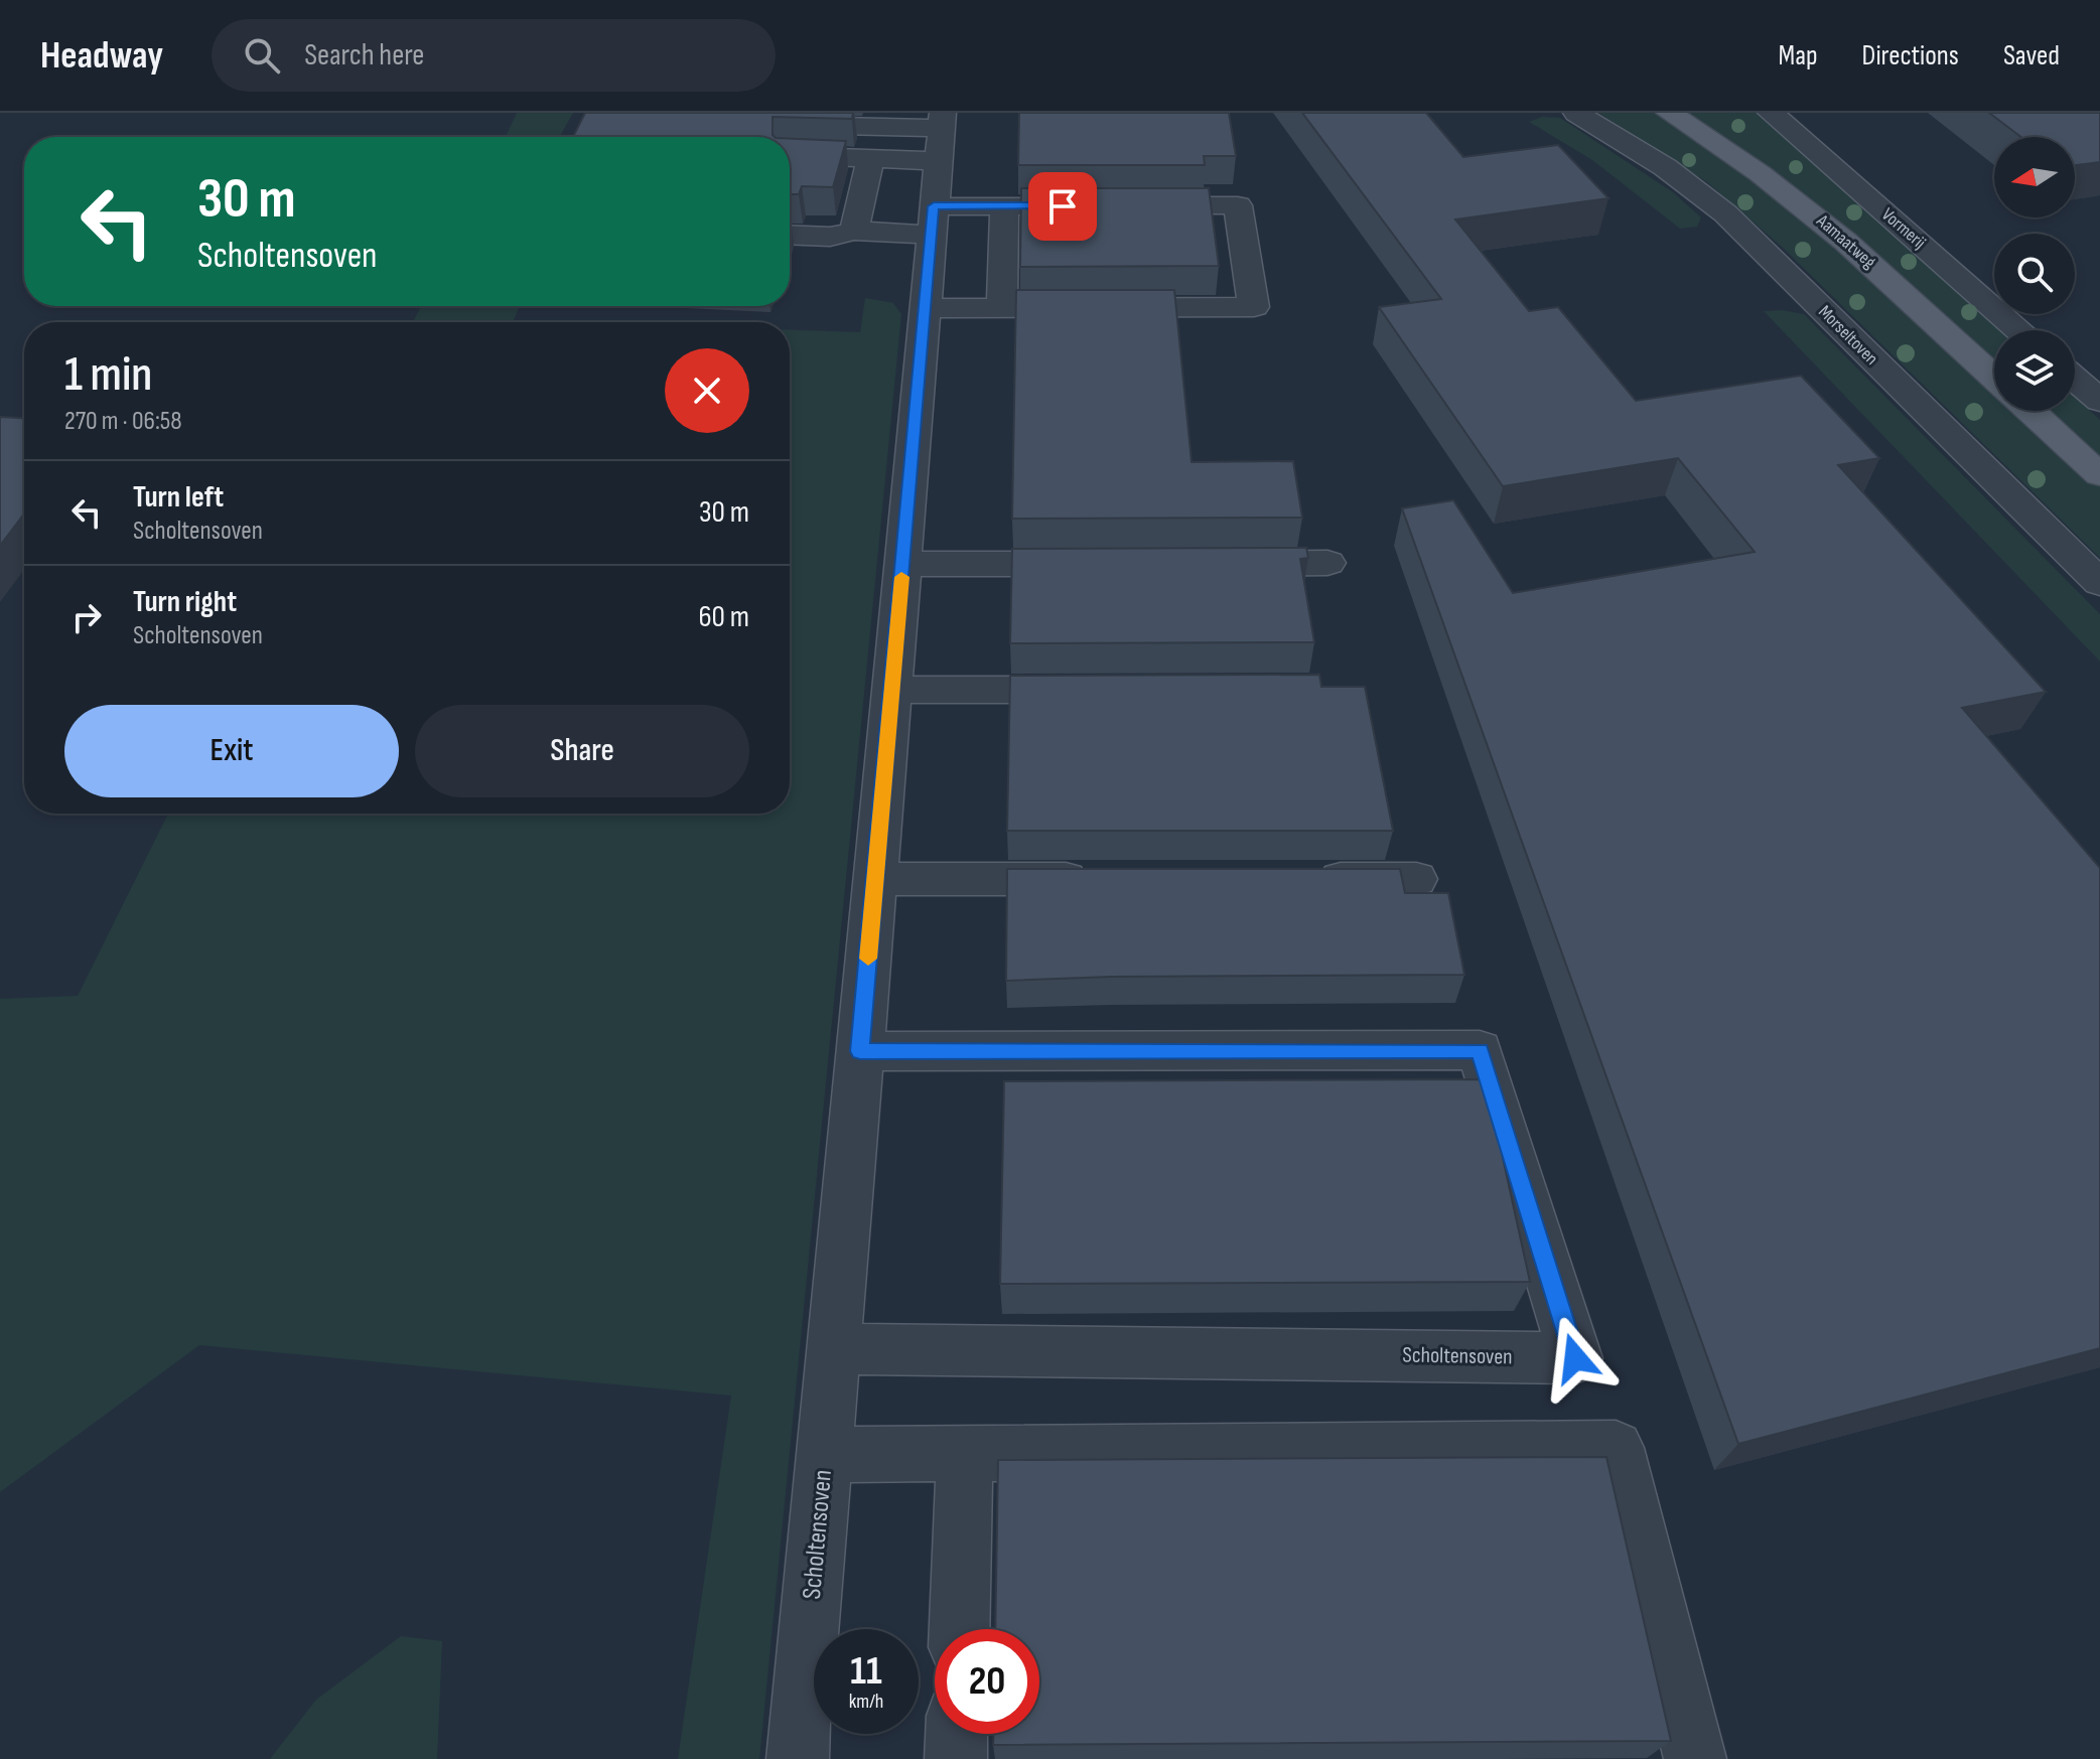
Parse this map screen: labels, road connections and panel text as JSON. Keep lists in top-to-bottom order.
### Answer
{
  "streets": {
    "main road": ["Aamaatweg"],
    "street": ["Vormerij", "Morseltoven", "Scholtensoven"]
  },
  "north": "left",
  "page": {
    "header": "Headway",
    "search": "Search here",
    "nav": ["Map", "Directions", "Saved"],
    "turn": ["30 m", "Scholtensoven"],
    "heading": ["1 min", "270 m · 06:58"],
    "list": [
      {
        "name": "Turn left",
        "note": "Scholtensoven",
        "value": "30 m"
      },
      {
        "name": "Turn right",
        "note": "Scholtensoven",
        "value": "60 m"
      }
    ],
    "buttons": ["Exit", "Share"],
    "speed": "11 km/h",
    "limit": "20"
  }
}
